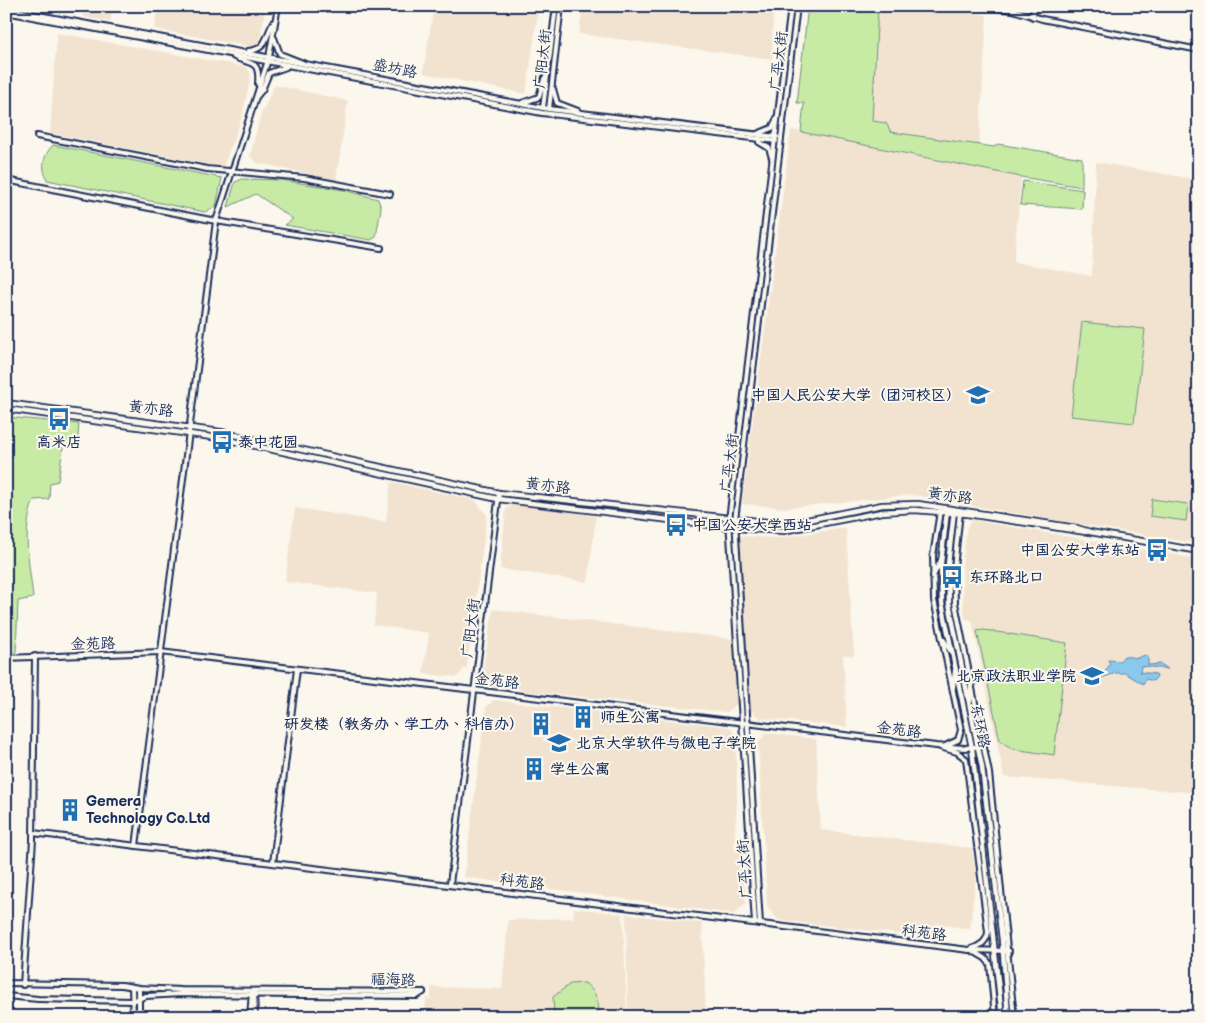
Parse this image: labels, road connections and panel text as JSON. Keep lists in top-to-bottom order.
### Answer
{
  "streets": {
    "main road": ["黄亦路", "东环路"],
    "street": [
      "广阳大街",
      "广平大街",
      "盛坊路",
      "金苑路",
      "科苑路",
      "福海路"
    ]
  },
  "crossings": [
    ["广阳大街", "盛坊路"],
    ["广阳大街", "黄亦路"],
    ["广阳大街", "金苑路"],
    ["广阳大街", "科苑路"],
    ["广平大街", "盛坊路"],
    ["广平大街", "黄亦路"],
    ["广平大街", "金苑路"],
    ["广平大街", "科苑路"],
    ["黄亦路", "东环路"],
    ["金苑路", "东环路"],
    ["东环路", "科苑路"]
  ],
  "places": {
    "school or university": ["中国人民公安大学（团河校区）", "北京政法职业学院", "北京大学软件与微电子学院"],
    "bus stop": [
      "高米店",
      "泰中花园",
      "中国公安大学西站",
      "中国公安大学东站",
      "东环路北口"
    ],
    "building": [
      "师生公寓",
      "研发楼（教务办、学工办、科信办）",
      "学生公寓",
      "Gemera Technology Co.Ltd"
    ]
  }
}
